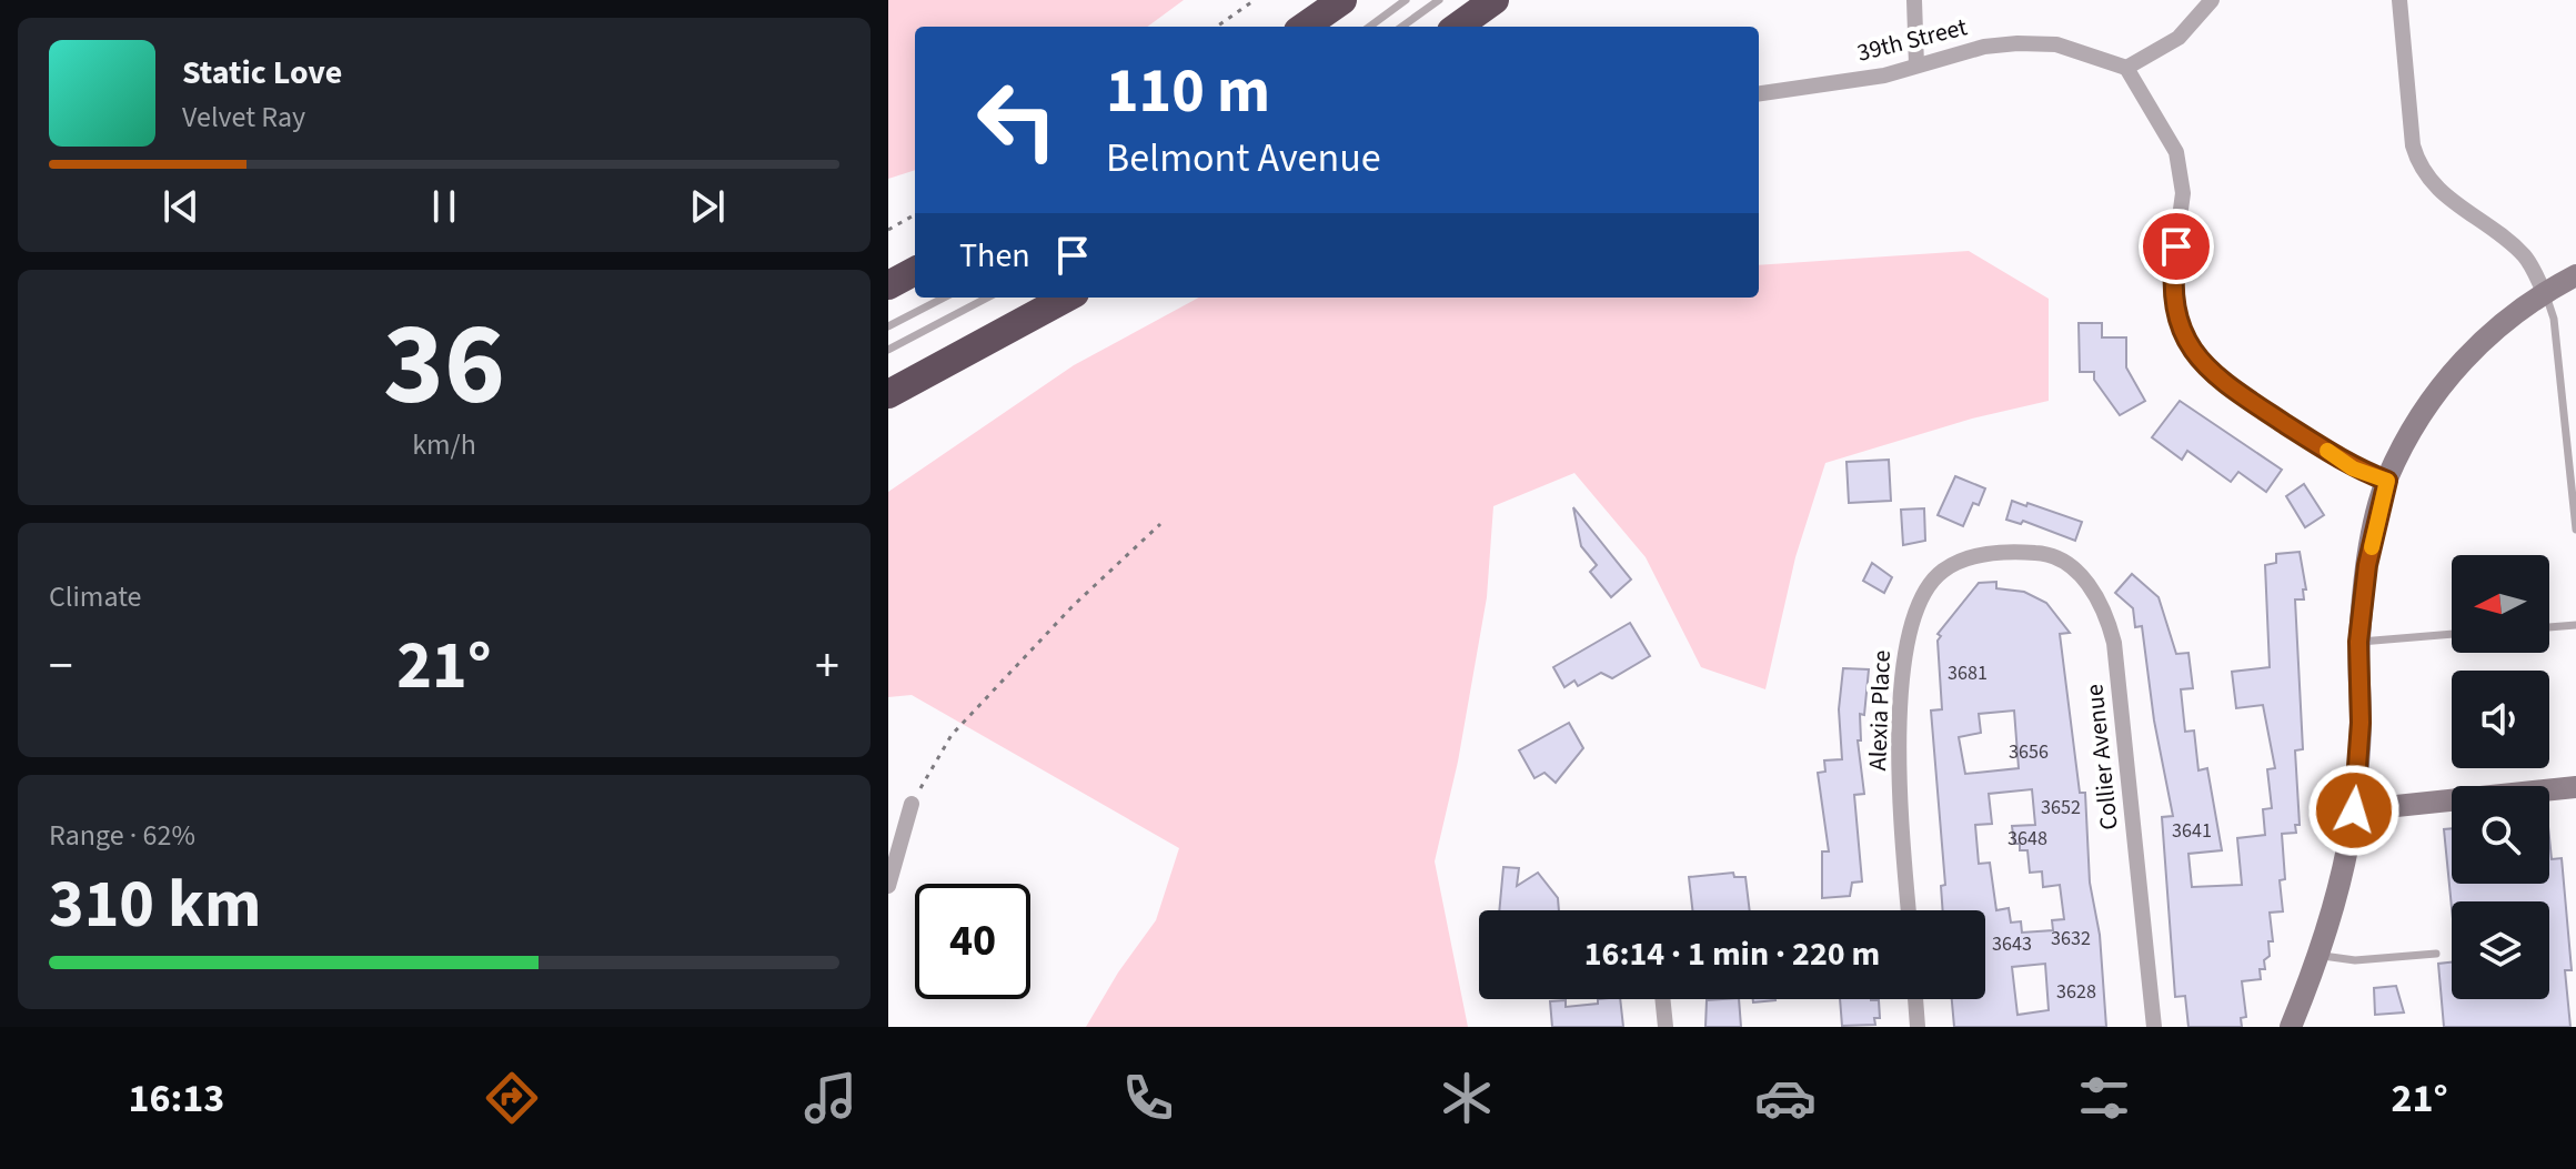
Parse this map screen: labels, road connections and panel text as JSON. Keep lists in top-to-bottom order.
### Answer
{
  "streets": {
    "street": ["39th Street", "Alexia Place", "Collier Avenue"]
  },
  "crossings": [
    ["Alexia Place", "Collier Avenue"]
  ],
  "house_numbers": [
    "3681",
    "3656",
    "3652",
    "3641",
    "3648",
    "3632",
    "3643",
    "3628"
  ],
  "north": "left",
  "page": {
    "turn": ["110 m", "Belmont Avenue"],
    "song": ["Static Love", "Velvet Ray"],
    "then": "Then",
    "tile": [
      ["36", "km/h"],
      "Climate",
      ["Range · 62%", "310 km"]
    ],
    "heat": ["−", "21°", "+"],
    "limit": "40",
    "trip": "16:14 · 1 min · 220 m",
    "tabs": ["16:13", "21°"]
  }
}
